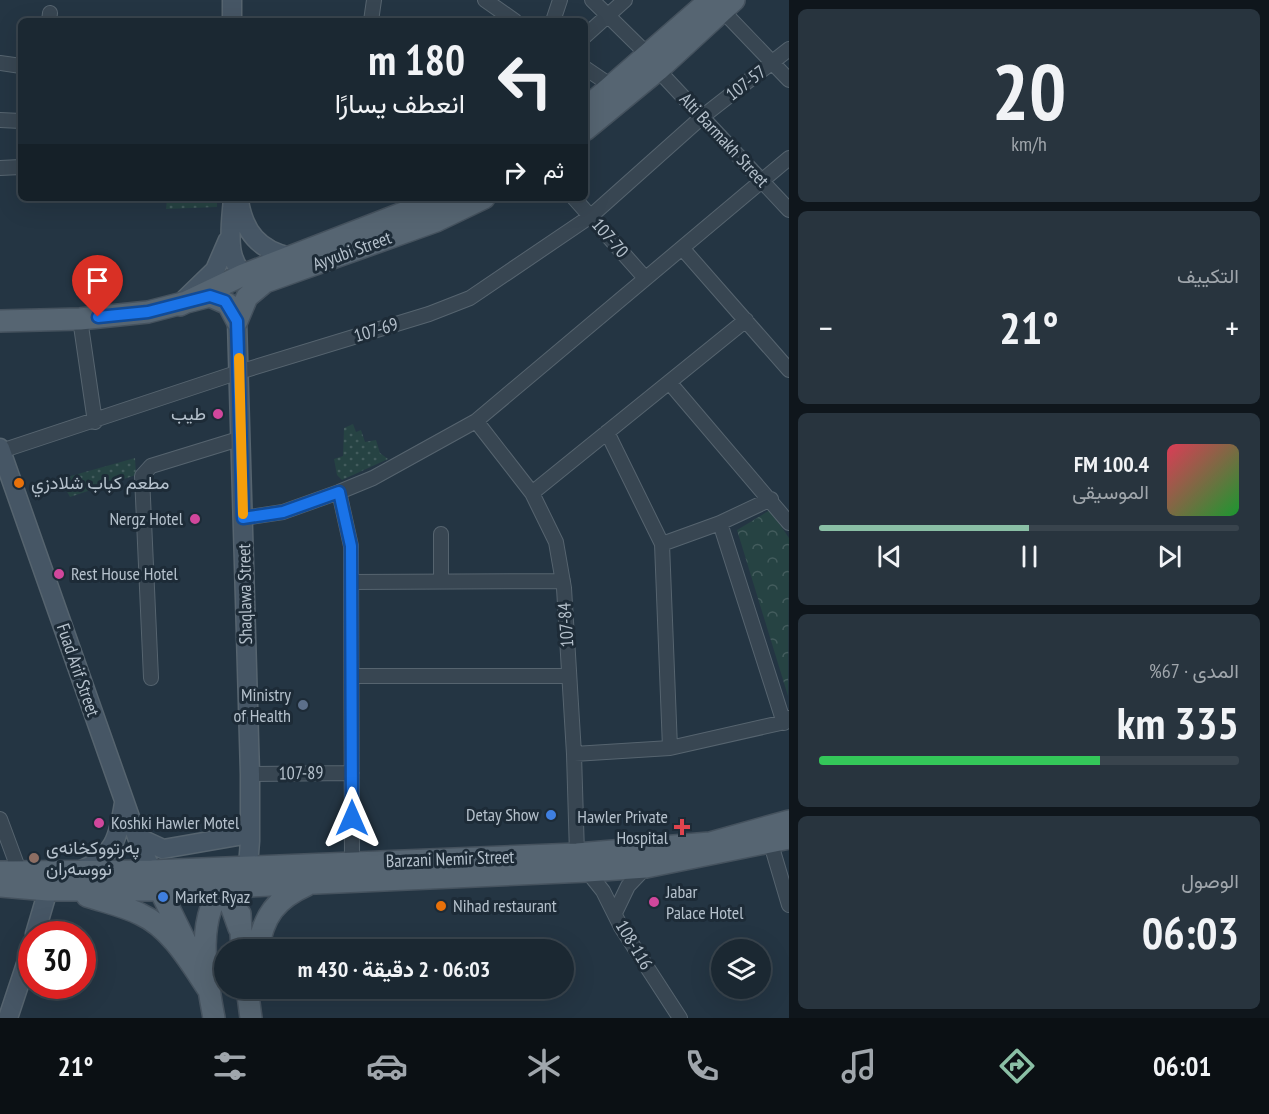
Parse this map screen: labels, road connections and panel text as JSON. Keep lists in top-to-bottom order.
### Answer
{
  "streets": {
    "main road": [
      "Ayyubi Street",
      "Shaqlawa Street",
      "Fuad Arif Street",
      "Barzani Nemir Street"
    ],
    "street": [
      "107-57",
      "Alti Barmakh Street",
      "107-70",
      "107-69",
      "107-84",
      "107-89",
      "108-116"
    ]
  },
  "crossings": [
    ["107-57", "Alti Barmakh Street"],
    ["107-57", "107-69"],
    ["Alti Barmakh Street", "107-69"],
    ["107-70", "107-69"],
    ["Ayyubi Street", "Shaqlawa Street"],
    ["107-69", "Shaqlawa Street"],
    ["107-69", "Fuad Arif Street"],
    ["Shaqlawa Street", "107-89"],
    ["Shaqlawa Street", "Barzani Nemir Street"],
    ["107-84", "Barzani Nemir Street"],
    ["107-84", "108-116"],
    ["Fuad Arif Street", "Barzani Nemir Street"],
    ["Barzani Nemir Street", "108-116"]
  ],
  "places": {
    "other": [
      "طيب",
      "مطعم كباب شلادزي",
      "Nergz Hotel",
      "Rest House Hotel",
      "Ministry of Health",
      "Detay Show",
      "Koshki Hawler Motel",
      "پەرتووکخانەی نووسەران",
      "Market Ryaz",
      "Jabar Palace Hotel",
      "Nihad restaurant"
    ],
    "health": ["Hawler Private Hospital"]
  },
  "page": {
    "tile": [
      ["20", "km/h"],
      "التكييف",
      ["المدى · 67%", "335 km"],
      ["الوصول", "06:03"]
    ],
    "turn": ["180 m", "انعطف يسارًا"],
    "then": "ثم",
    "heat": ["−", "21°", "+"],
    "song": ["100.4 FM", "الموسيقى"],
    "limit": "30",
    "trip": "06:03 · 2 دقيقة · 430 m",
    "tabs": ["06:01", "21°"]
  }
}
